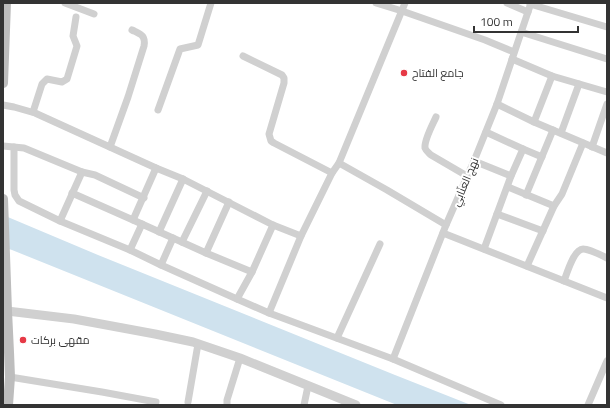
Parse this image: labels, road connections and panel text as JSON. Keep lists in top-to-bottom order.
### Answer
{
  "streets": {
    "street": ["نهج العنّابي"]
  },
  "places": ["جامع الفتاح", "مقهى بركات"],
  "scale_bar": "100 m"
}
